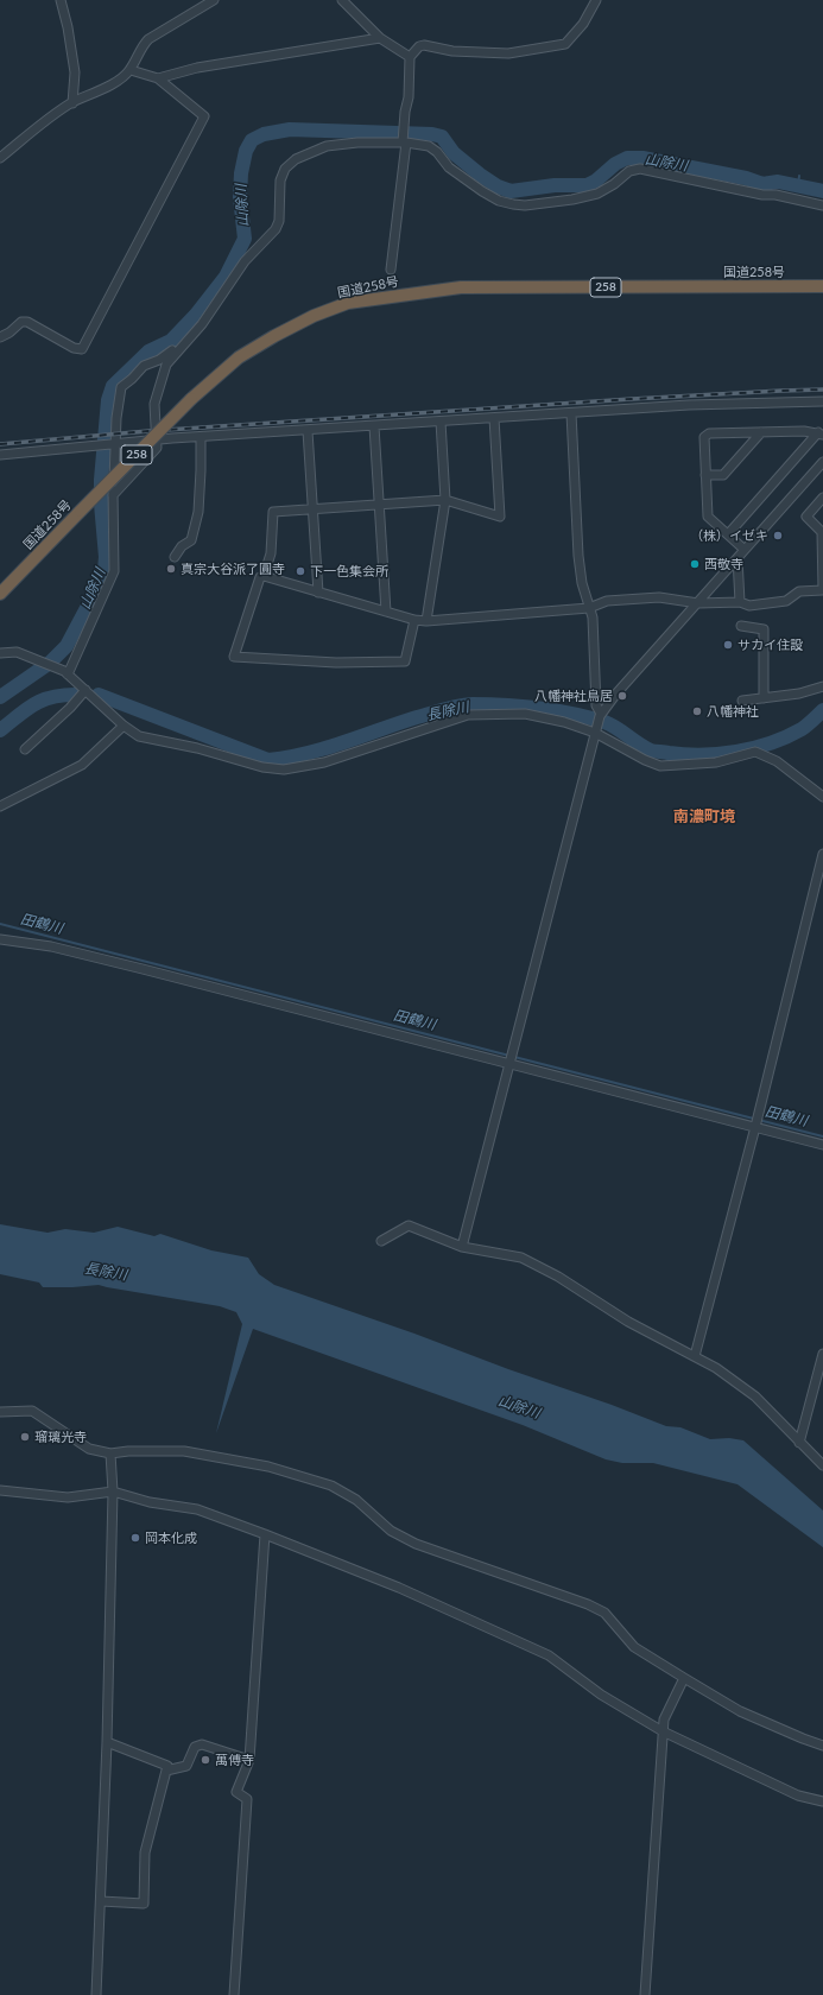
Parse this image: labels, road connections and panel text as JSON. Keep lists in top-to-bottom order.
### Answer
{
  "streets": {
    "highway": ["国道258号", "258"]
  },
  "districts": ["南濃町境"],
  "water": ["山除川", "長除川", "田鶴川"],
  "places": [
    "（株）イゼキ",
    "西敬寺",
    "真宗大谷派了圓寺",
    "下一色集会所",
    "サカイ住設",
    "八幡神社鳥居",
    "八幡神社",
    "瑠璃光寺",
    "岡本化成",
    "萬傅寺"
  ]
}
